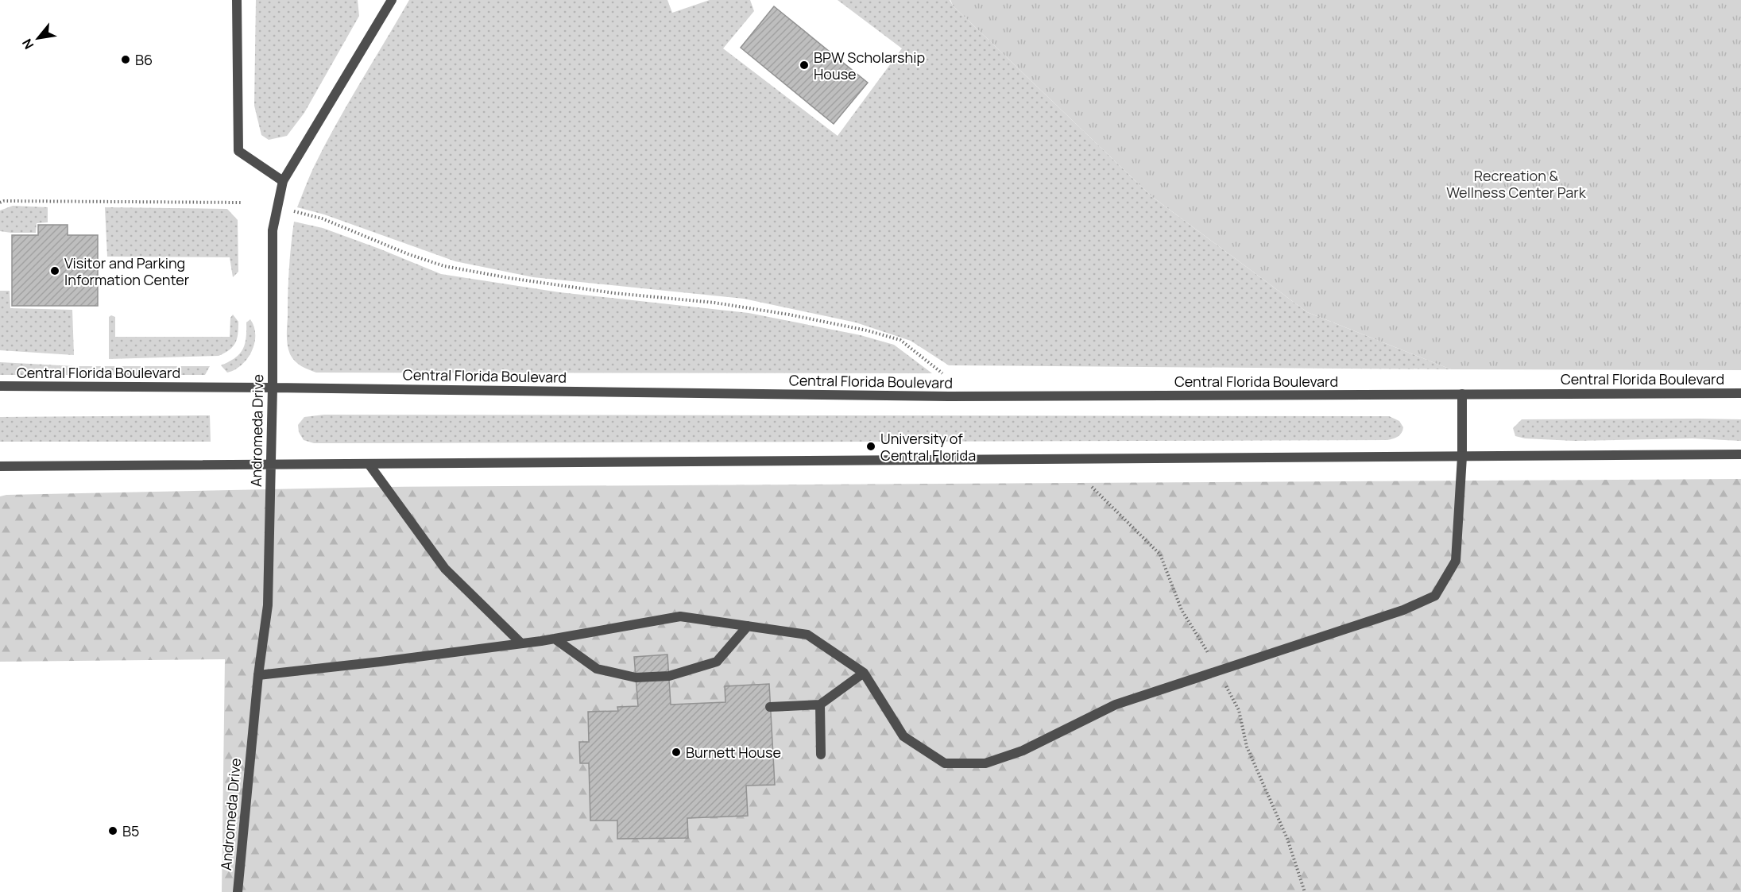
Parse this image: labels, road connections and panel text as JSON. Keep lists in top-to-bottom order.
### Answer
{
  "streets": {
    "street": ["Central Florida Boulevard", "Andromeda Drive"]
  },
  "crossings": [
    ["Central Florida Boulevard", "Andromeda Drive"]
  ],
  "parks": ["Recreation & Wellness Center Park"],
  "places": [
    "B6",
    "BPW Scholarship House",
    "Visitor and Parking Information Center",
    "University of Central Florida",
    "Burnett House",
    "B5"
  ],
  "north": "bottom left"
}
